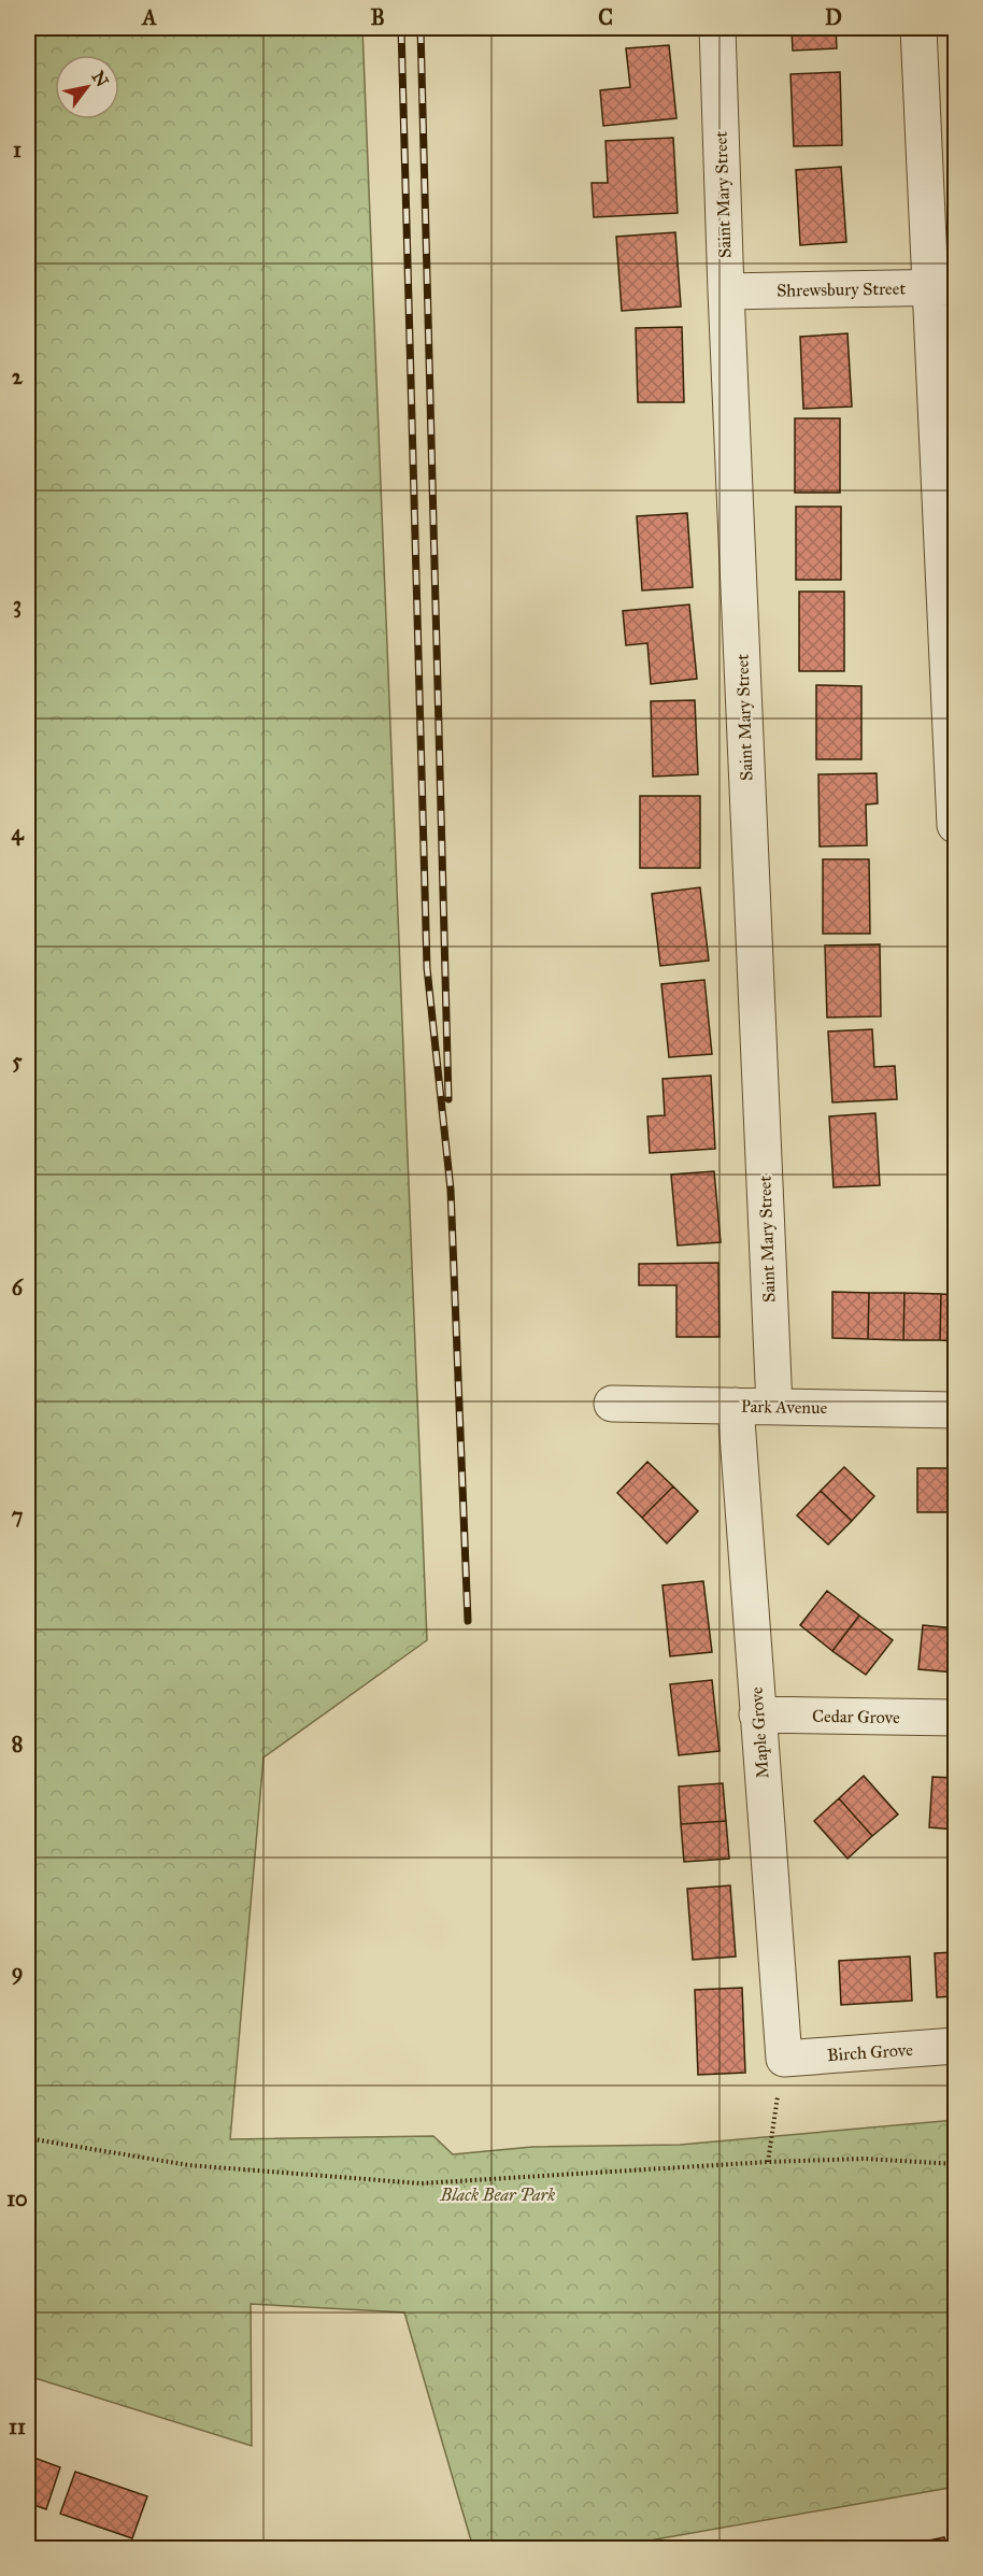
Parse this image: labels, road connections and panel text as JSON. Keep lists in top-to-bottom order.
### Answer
{
  "streets": {
    "street": [
      "Saint Mary Street",
      "Shrewsbury Street",
      "Park Avenue",
      "Cedar Grove",
      "Maple Grove",
      "Birch Grove"
    ]
  },
  "crossings": [
    ["Saint Mary Street", "Shrewsbury Street"],
    ["Saint Mary Street", "Park Avenue"],
    ["Park Avenue", "Maple Grove"],
    ["Cedar Grove", "Maple Grove"],
    ["Maple Grove", "Birch Grove"]
  ],
  "parks": ["Black Bear Park"],
  "north": "top right",
  "grid": {
    "columns": [
      "A",
      "B",
      "C",
      "D"
    ],
    "rows": [
      "1",
      "2",
      "3",
      "4",
      "5",
      "6",
      "7",
      "8",
      "9",
      "10",
      "11"
    ]
  }
}
